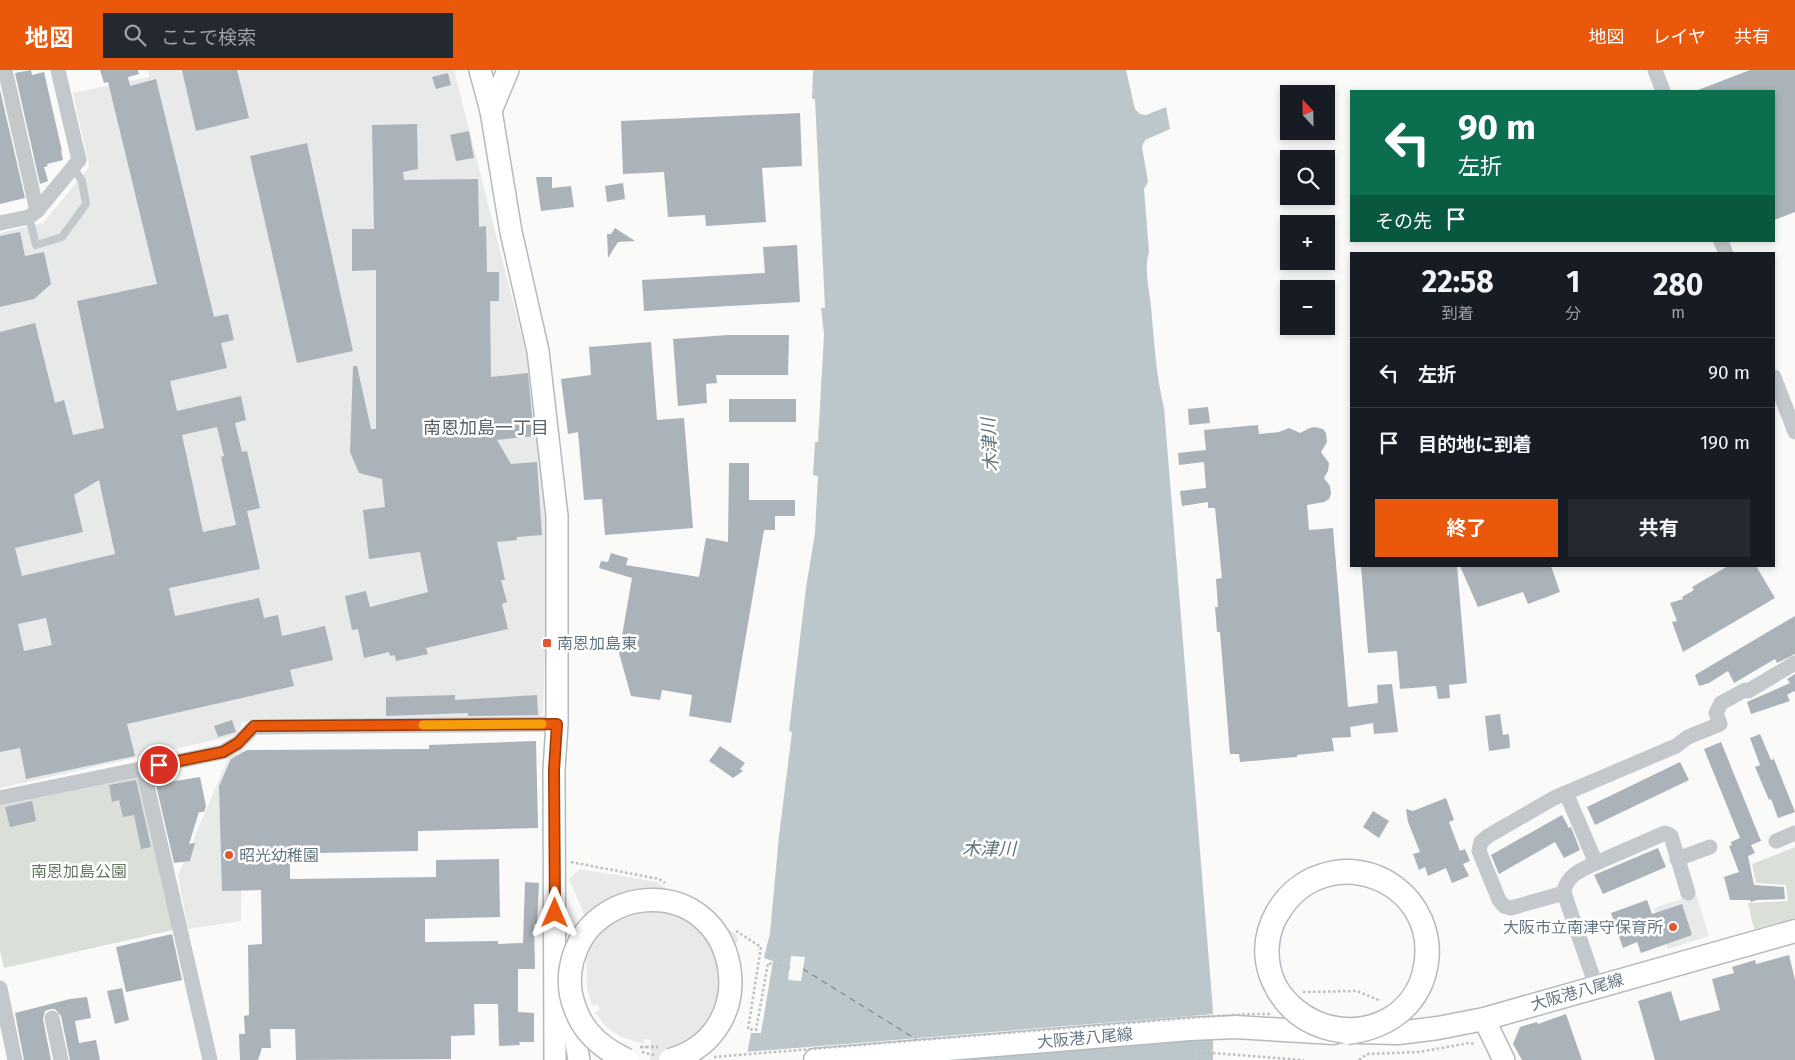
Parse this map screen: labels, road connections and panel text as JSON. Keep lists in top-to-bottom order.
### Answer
{
  "streets": {
    "main road": ["大阪港八尾線"]
  },
  "districts": ["南恩加島一丁目"],
  "water": ["木津川"],
  "parks": ["南恩加島公園"],
  "places": {
    "transit": ["南恩加島東"],
    "other": ["昭光幼稚園", "大阪市立南津守保育所"]
  },
  "north": "top",
  "page": {
    "header": "地図",
    "search": "ここで検索",
    "nav": ["地図", "レイヤ", "共有"],
    "map_buttons": ["+", "−"],
    "turn": ["90 m", "左折"],
    "then": "その先",
    "eta": [
      "22:58",
      "到着",
      "1",
      "分",
      "280",
      "m"
    ],
    "list": [
      {
        "name": "左折",
        "value": "90 m"
      },
      {
        "name": "目的地に到着",
        "value": "190 m"
      }
    ],
    "buttons": ["終了", "共有"]
  }
}
